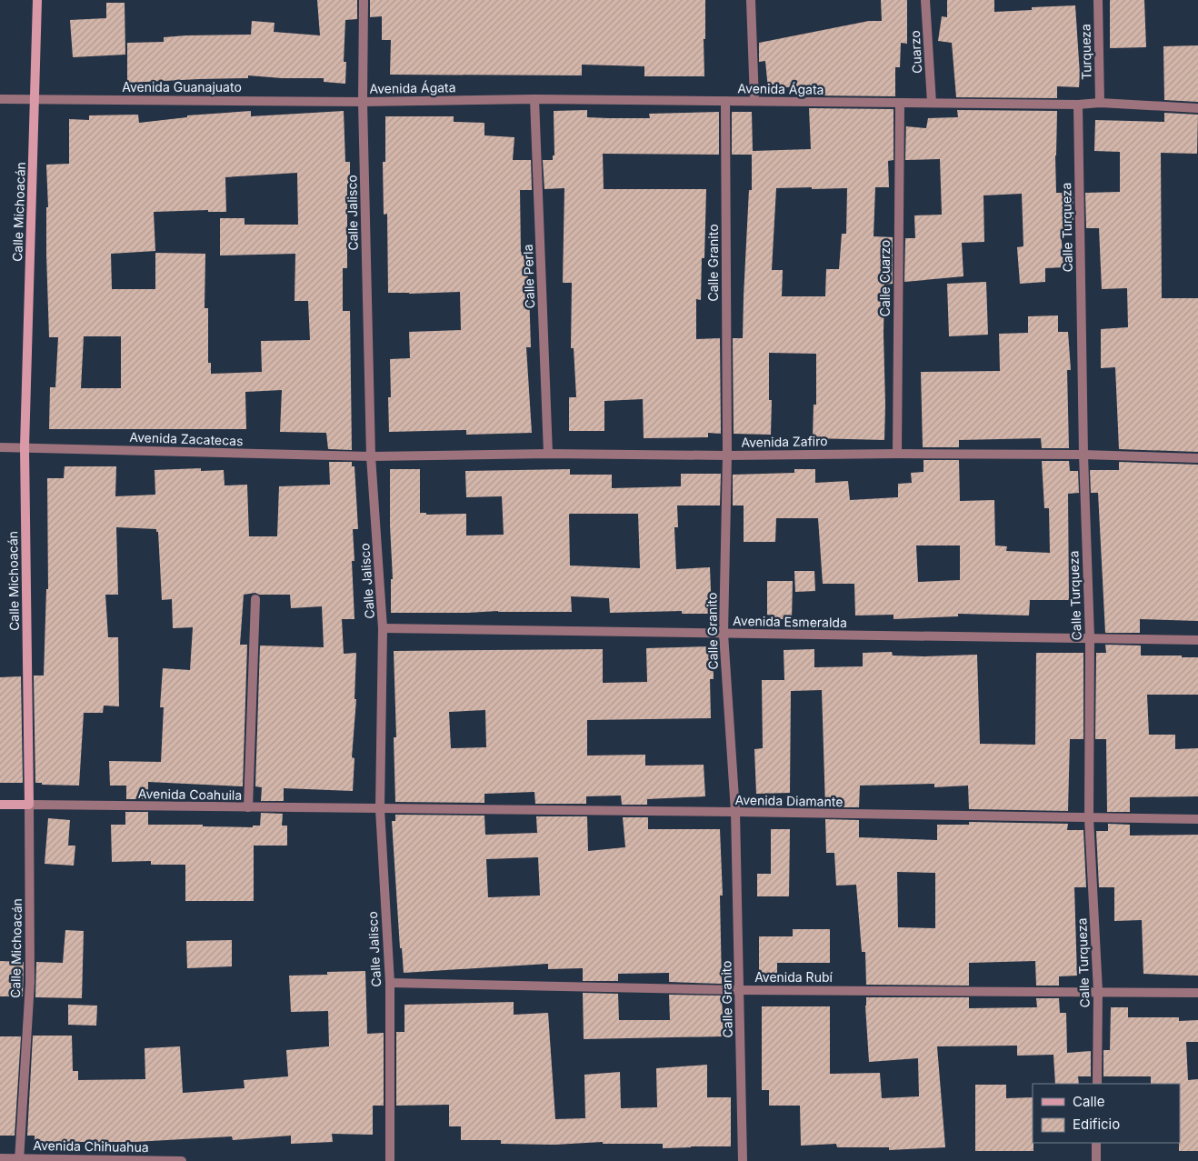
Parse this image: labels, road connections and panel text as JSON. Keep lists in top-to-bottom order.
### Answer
{
  "streets": {
    "street": [
      "Cuarzo",
      "Turqueza",
      "Avenida Guanajuato",
      "Avenida Ágata",
      "Calle Michoacán",
      "Calle Jalisco",
      "Calle Turqueza",
      "Calle Granito",
      "Calle Perla",
      "Calle Cuarzo",
      "Avenida Zacatecas",
      "Avenida Zafiro",
      "Avenida Esmeralda",
      "Avenida Coahuila",
      "Avenida Diamante",
      "Avenida Rubí",
      "Avenida Chihuahua"
    ]
  },
  "crossings": [
    ["Cuarzo", "Avenida Ágata"],
    ["Turqueza", "Avenida Ágata"],
    ["Avenida Guanajuato", "Avenida Ágata"],
    ["Avenida Guanajuato", "Calle Michoacán"],
    ["Avenida Guanajuato", "Calle Jalisco"],
    ["Avenida Ágata", "Calle Jalisco"],
    ["Avenida Ágata", "Calle Turqueza"],
    ["Avenida Ágata", "Calle Granito"],
    ["Avenida Ágata", "Calle Perla"],
    ["Avenida Ágata", "Calle Cuarzo"],
    ["Calle Michoacán", "Avenida Zacatecas"],
    ["Calle Michoacán", "Avenida Coahuila"],
    ["Calle Michoacán", "Avenida Chihuahua"],
    ["Calle Jalisco", "Avenida Zacatecas"],
    ["Calle Jalisco", "Avenida Zafiro"],
    ["Calle Jalisco", "Avenida Esmeralda"],
    ["Calle Jalisco", "Avenida Coahuila"],
    ["Calle Jalisco", "Avenida Diamante"],
    ["Calle Jalisco", "Avenida Rubí"],
    ["Calle Turqueza", "Avenida Zafiro"],
    ["Calle Turqueza", "Avenida Esmeralda"],
    ["Calle Turqueza", "Avenida Diamante"],
    ["Calle Turqueza", "Avenida Rubí"],
    ["Calle Granito", "Avenida Zafiro"],
    ["Calle Granito", "Avenida Esmeralda"],
    ["Calle Granito", "Avenida Diamante"],
    ["Calle Granito", "Avenida Rubí"],
    ["Calle Perla", "Avenida Zafiro"],
    ["Calle Cuarzo", "Avenida Zafiro"],
    ["Avenida Zacatecas", "Avenida Zafiro"],
    ["Avenida Coahuila", "Avenida Diamante"]
  ],
  "legend": ["Calle", "Edificio"]
}
